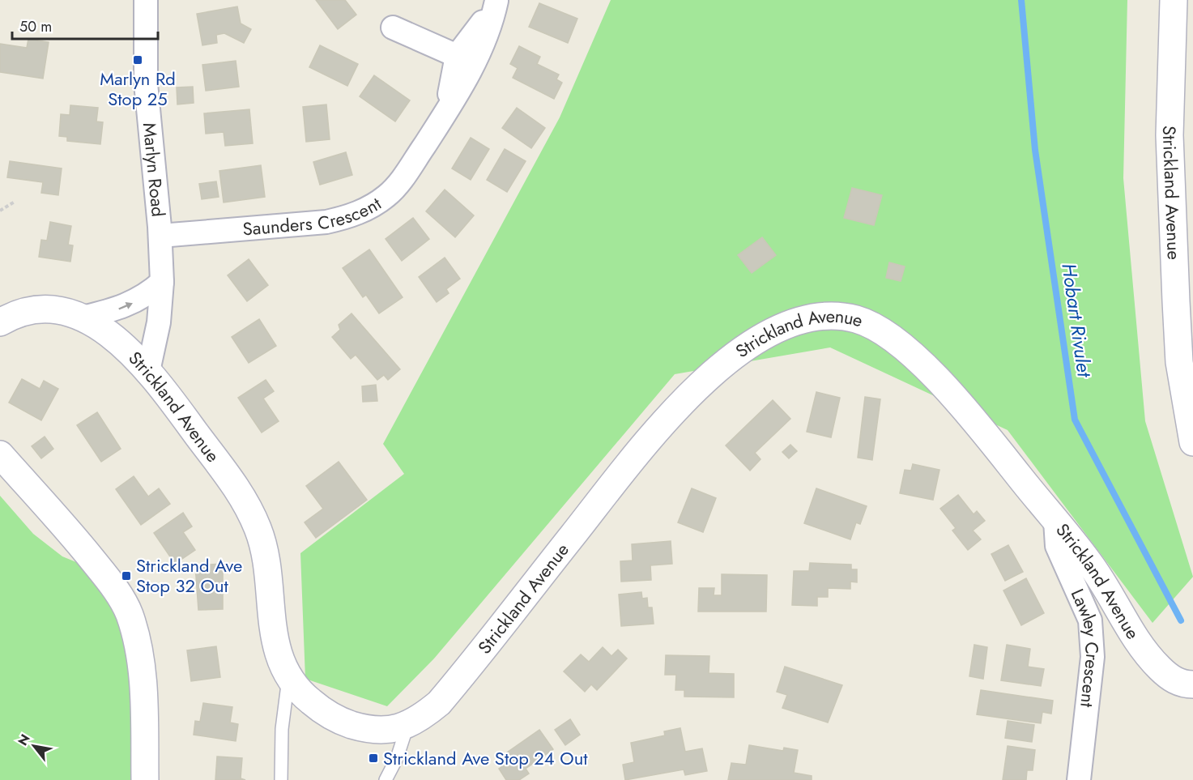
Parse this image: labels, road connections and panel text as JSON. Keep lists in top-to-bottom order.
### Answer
{
  "streets": {
    "street": [
      "Marlyn Road",
      "Strickland Avenue",
      "Saunders Crescent",
      "Lawley Crescent"
    ]
  },
  "crossings": [
    ["Marlyn Road", "Strickland Avenue"],
    ["Marlyn Road", "Saunders Crescent"],
    ["Strickland Avenue", "Lawley Crescent"]
  ],
  "water": ["Hobart Rivulet"],
  "places": {
    "transit": ["Marlyn Rd Stop 25", "Strickland Ave Stop 32 Out", "Strickland Ave Stop 24 Out"]
  },
  "scale_bar": "50 m",
  "north": "top left"
}
